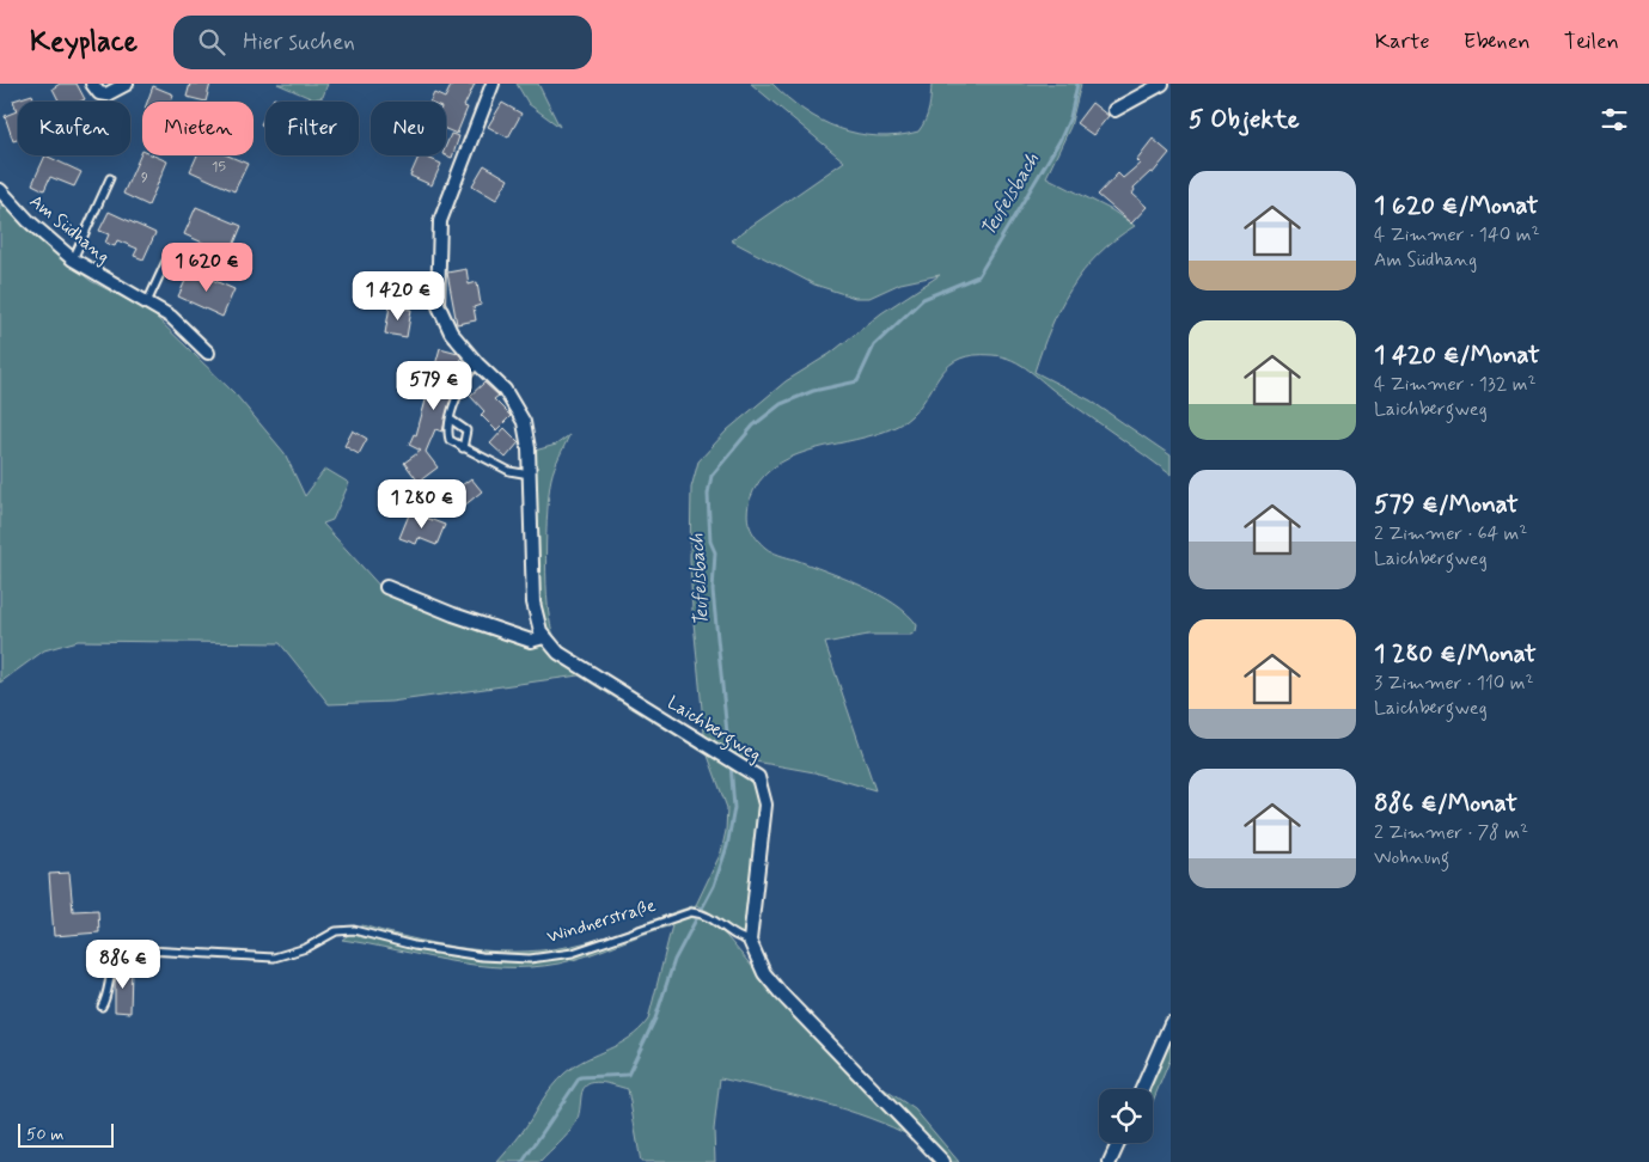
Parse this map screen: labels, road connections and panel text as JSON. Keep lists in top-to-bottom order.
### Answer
{
  "streets": {
    "street": ["Am Südhang", "Laichbergweg"],
    "lane": ["Windnerstraße"]
  },
  "crossings": [
    ["Laichbergweg", "Windnerstraße"]
  ],
  "water": ["Teufelsbach"],
  "house_numbers": ["15", "9"],
  "scale_bar": "50 m",
  "page": {
    "header": "Keyplace",
    "search": "Hier suchen",
    "nav": ["Karte", "Ebenen", "Teilen"],
    "heading": "5 Objekte",
    "chip": [
      "Kaufen",
      "Mieten",
      "Filter",
      "Neu"
    ],
    "list": [
      {
        "name": "1 620 €/Monat",
        "note": "4 Zimmer · 140 m² · Am Südhang"
      },
      {
        "name": "1 420 €/Monat",
        "note": "4 Zimmer · 132 m² · Laichbergweg"
      },
      {
        "name": "579 €/Monat",
        "note": "2 Zimmer · 64 m² · Laichbergweg"
      },
      {
        "name": "1 280 €/Monat",
        "note": "3 Zimmer · 110 m² · Laichbergweg"
      },
      {
        "name": "886 €/Monat",
        "note": "2 Zimmer · 78 m² · Wohnung"
      }
    ],
    "price": [
      "1 620 €",
      "1 420 €",
      "579 €",
      "1 280 €",
      "886 €"
    ],
    "scale": "50 m"
  }
}
